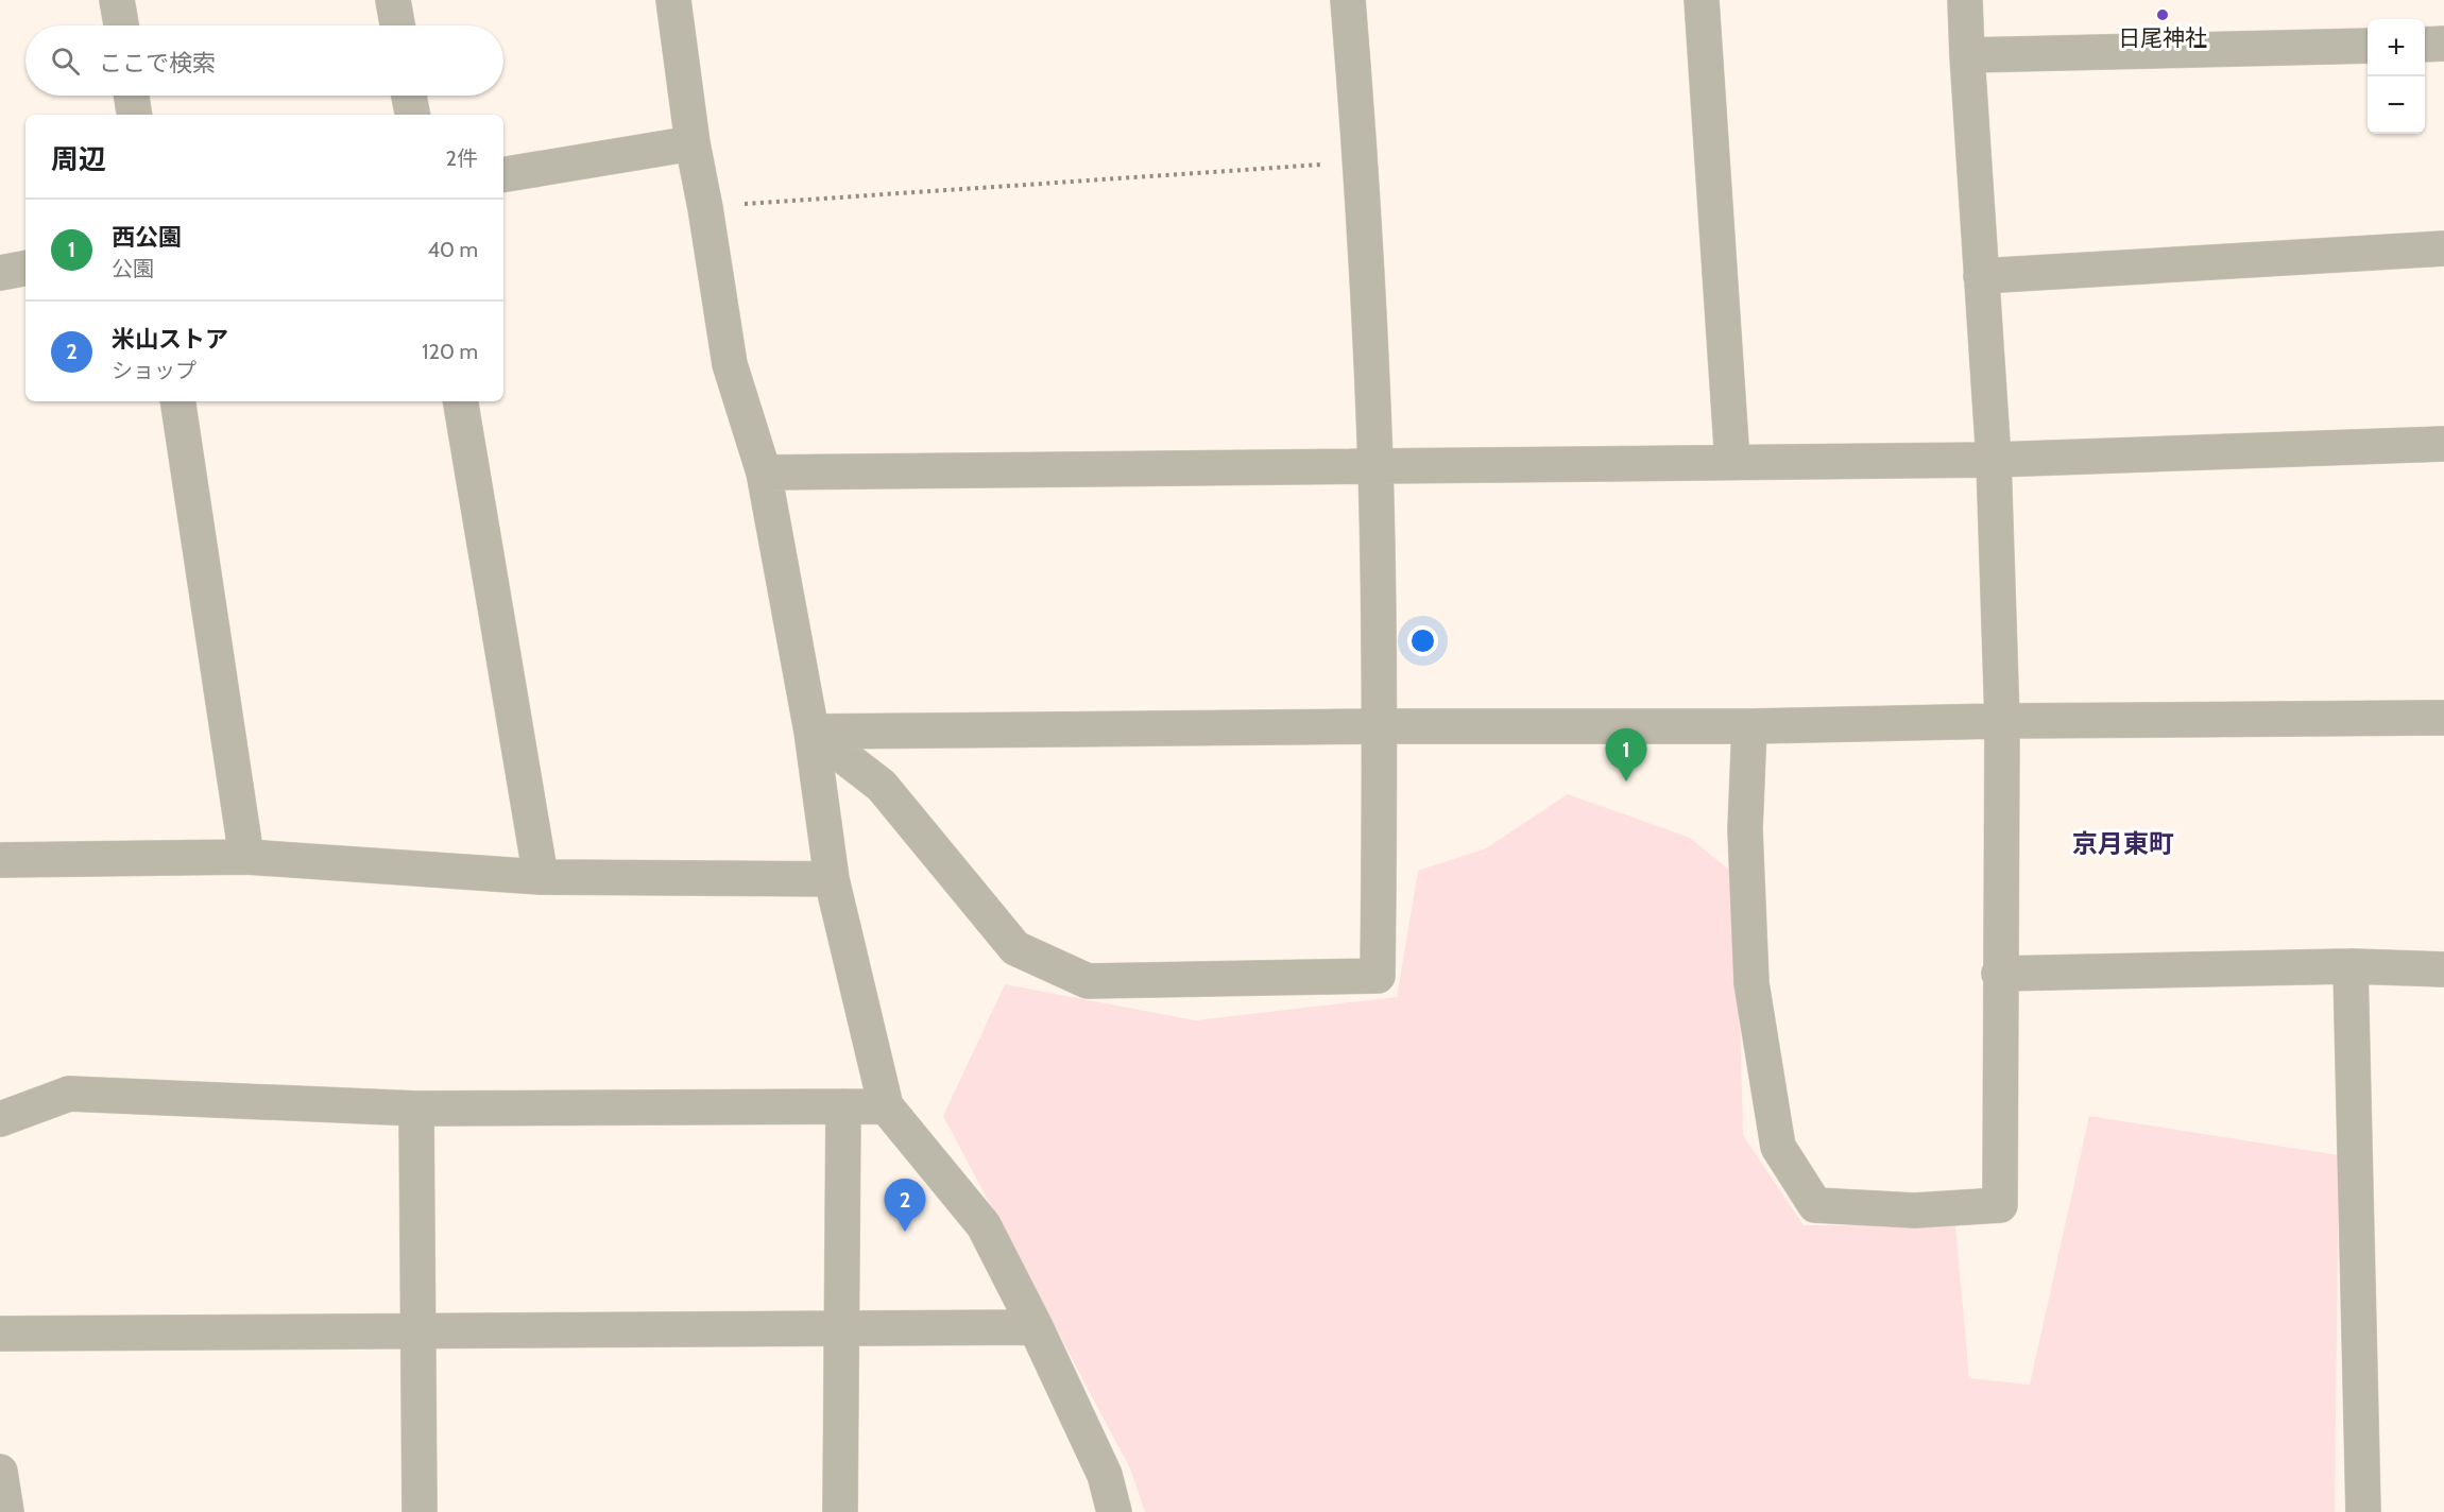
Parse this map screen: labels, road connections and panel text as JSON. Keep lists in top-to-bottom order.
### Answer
{
  "districts": ["京月東町"],
  "places": ["日尾神社"],
  "page": {
    "map_buttons": ["+", "−"],
    "search": "ここで検索",
    "heading": ["周辺", "2件"],
    "list": [
      {
        "mark": "1",
        "name": "西公園",
        "note": "公園",
        "value": "40 m"
      },
      {
        "mark": "2",
        "name": "米山ストア",
        "note": "ショップ",
        "value": "120 m"
      }
    ],
    "pins": ["1", "2"]
  }
}
